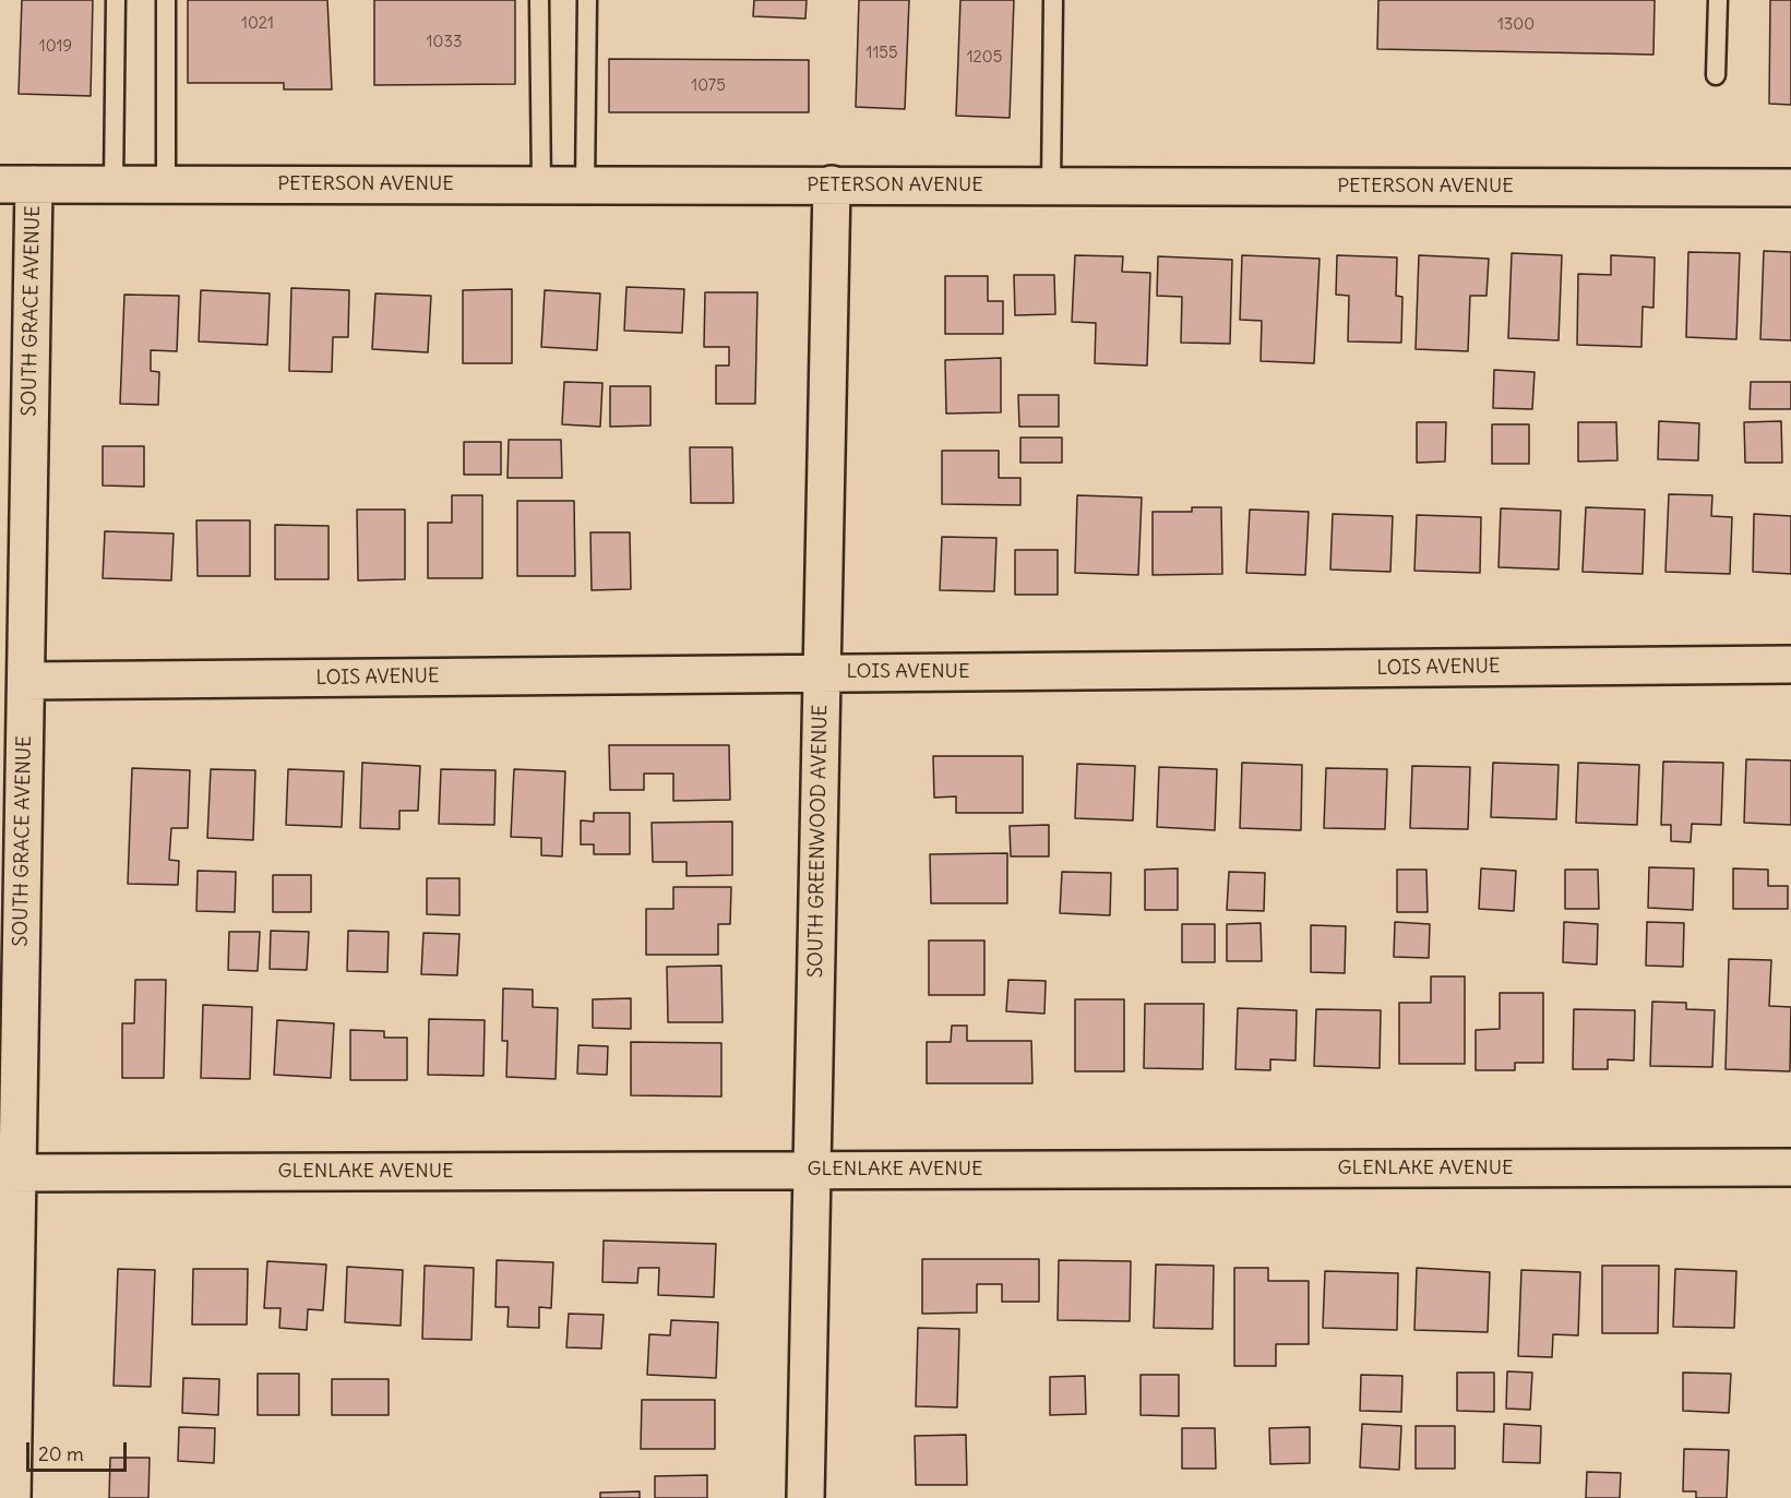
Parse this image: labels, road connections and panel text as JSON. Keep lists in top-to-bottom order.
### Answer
{
  "streets": {
    "street": [
      "PETERSON AVENUE",
      "SOUTH GRACE AVENUE",
      "LOIS AVENUE",
      "SOUTH GREENWOOD AVENUE",
      "GLENLAKE AVENUE"
    ]
  },
  "crossings": [
    ["PETERSON AVENUE", "SOUTH GRACE AVENUE"],
    ["PETERSON AVENUE", "SOUTH GREENWOOD AVENUE"],
    ["SOUTH GRACE AVENUE", "LOIS AVENUE"],
    ["SOUTH GRACE AVENUE", "GLENLAKE AVENUE"],
    ["LOIS AVENUE", "SOUTH GREENWOOD AVENUE"],
    ["SOUTH GREENWOOD AVENUE", "GLENLAKE AVENUE"]
  ],
  "house_numbers": [
    "1021",
    "1300",
    "1033",
    "1019",
    "1155",
    "1205",
    "1075"
  ],
  "scale_bar": "20 m"
}
